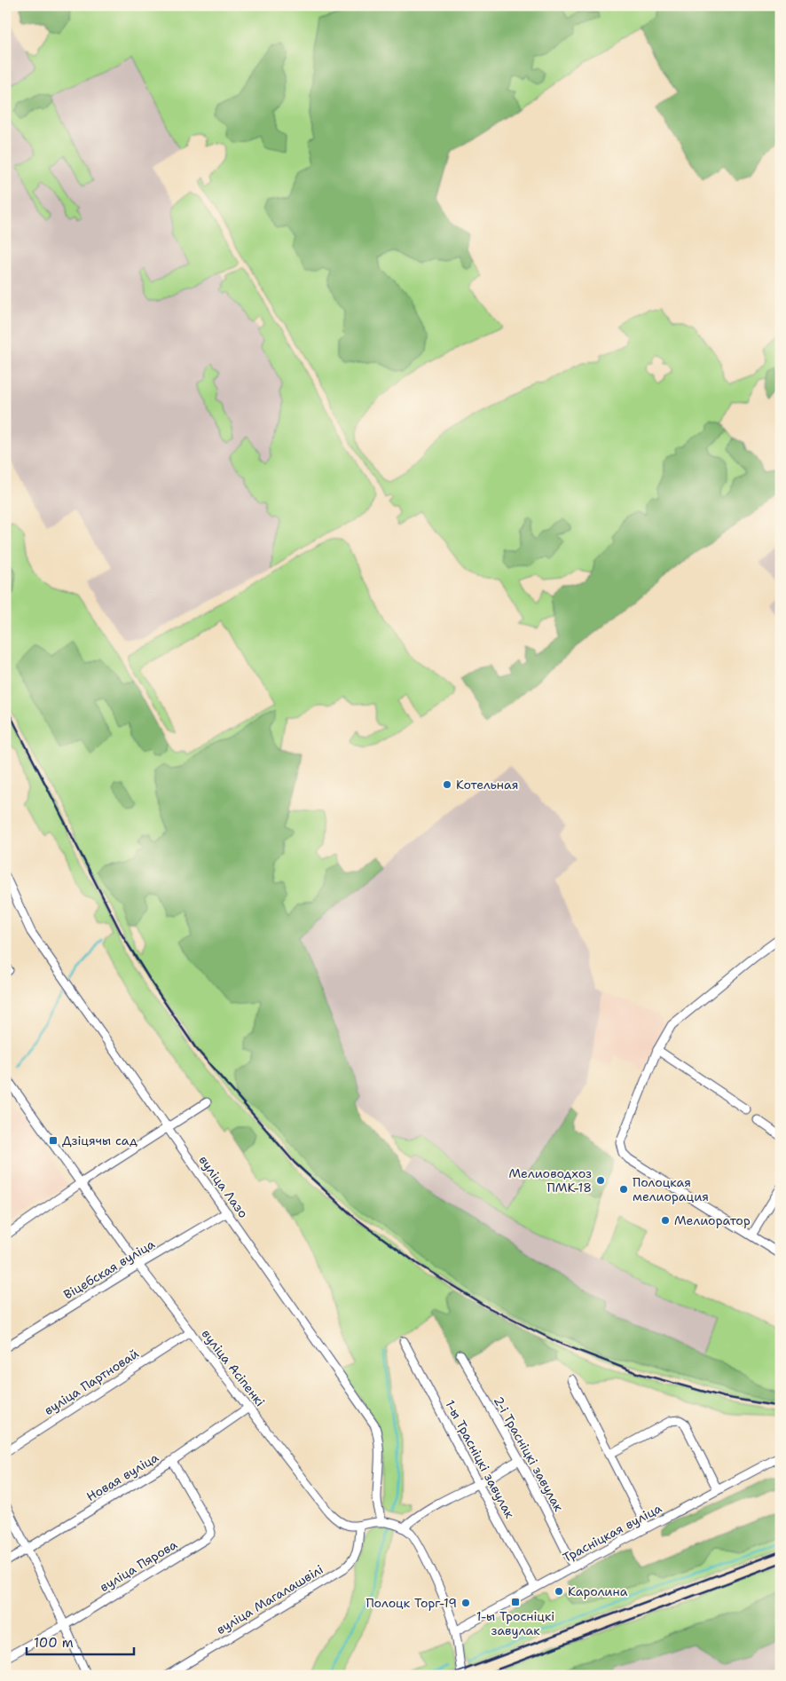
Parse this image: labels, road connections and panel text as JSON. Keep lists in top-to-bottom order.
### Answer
{
  "streets": {
    "street": [
      "вуліца Лазо",
      "Віцебская вуліца",
      "вуліца Асіпенкі",
      "вуліца Партновай",
      "2-і Трасніцкі завулак",
      "1-ы Трасніцкі завулак",
      "Новая вуліца",
      "Трасніцкая вуліца",
      "вуліца Пярова",
      "вуліца Магалашвілі"
    ]
  },
  "crossings": [
    ["вуліца Лазо", "Віцебская вуліца"],
    ["вуліца Лазо", "вуліца Асіпенкі"],
    ["Віцебская вуліца", "вуліца Асіпенкі"],
    ["вуліца Асіпенкі", "вуліца Партновай"],
    ["вуліца Асіпенкі", "Новая вуліца"],
    ["вуліца Асіпенкі", "вуліца Магалашвілі"],
    ["2-і Трасніцкі завулак", "Трасніцкая вуліца"],
    ["1-ы Трасніцкі завулак", "Трасніцкая вуліца"],
    ["Новая вуліца", "вуліца Пярова"]
  ],
  "places": {
    "other": [
      "Котельная",
      "Мелиоводхоз ПМК-18",
      "Полоцкая мелиорация",
      "Мелиоратор",
      "Каролина",
      "Полоцк Торг-19"
    ],
    "transit": ["Дзіцячы сад", "1-ы Тросніцкі завулак"]
  },
  "scale_bar": "100 m"
}
